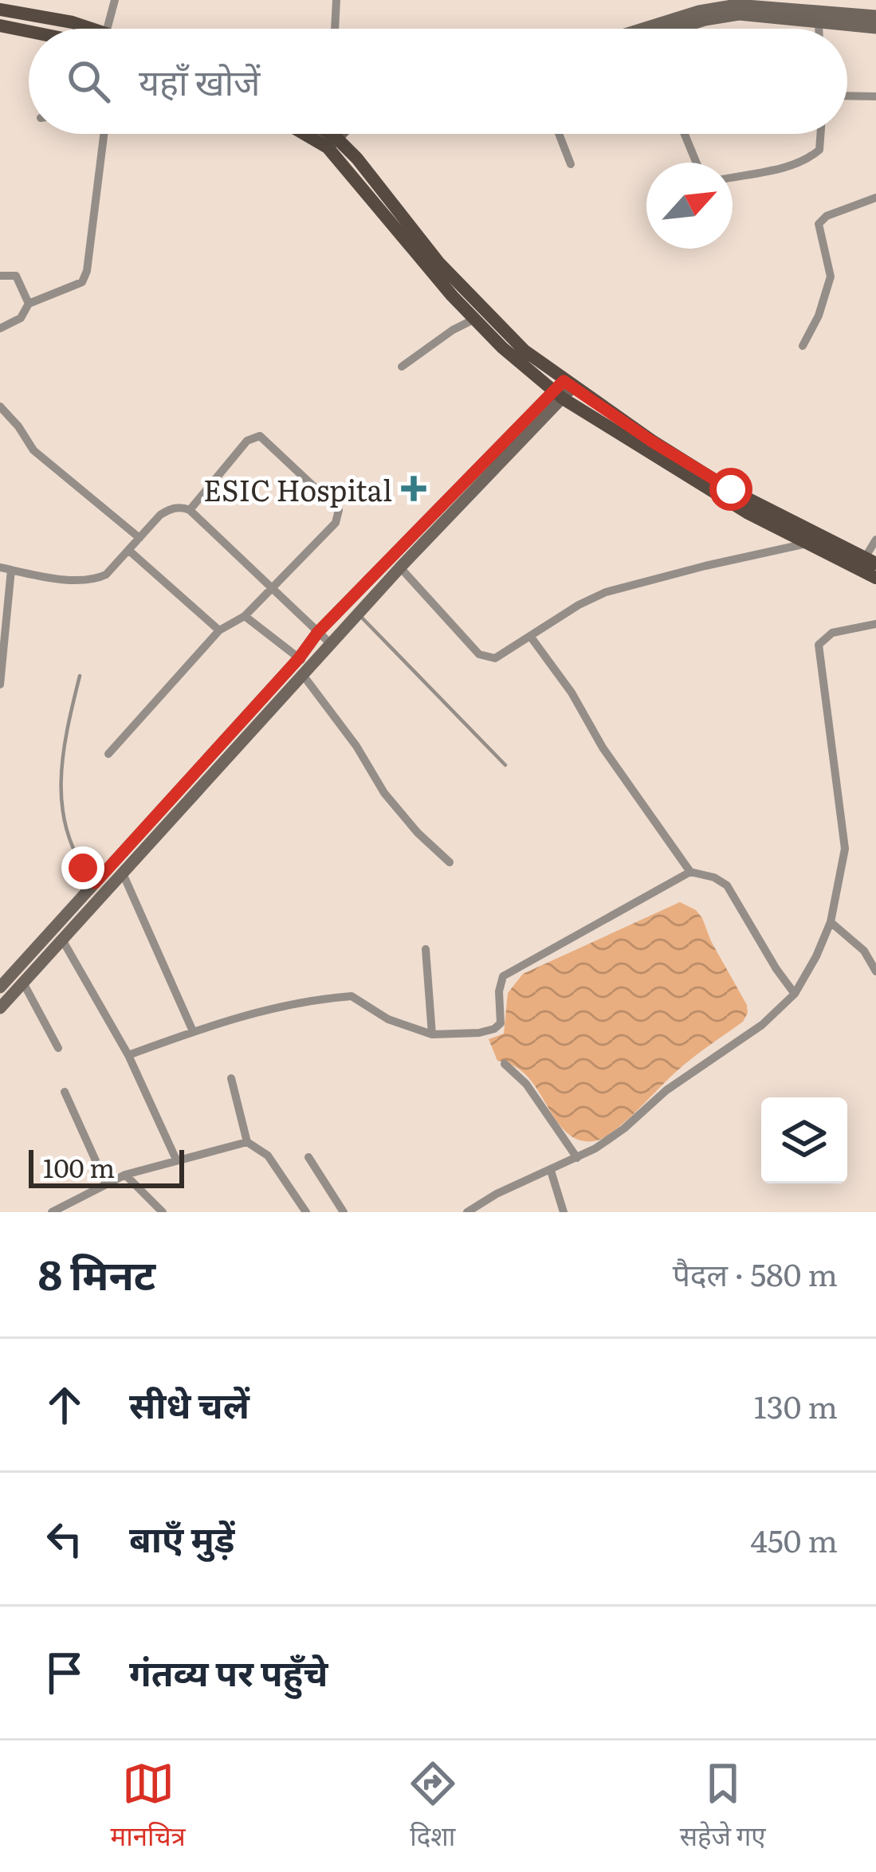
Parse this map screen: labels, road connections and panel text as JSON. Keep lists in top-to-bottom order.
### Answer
{
  "places": {
    "health": ["ESIC Hospital"]
  },
  "scale_bar": "100 m",
  "north": "top right",
  "page": {
    "search": "यहाँ खोजें",
    "scale": "100 m",
    "heading": ["8 मिनट", "पैदल · 580 m"],
    "list": [
      ["सीधे चलें", "130 m"],
      ["बाएँ मुड़ें", "450 m"],
      "गंतव्य पर पहुँचे"
    ],
    "nav": ["मानचित्र", "दिशा", "सहेजे गए"]
  }
}
